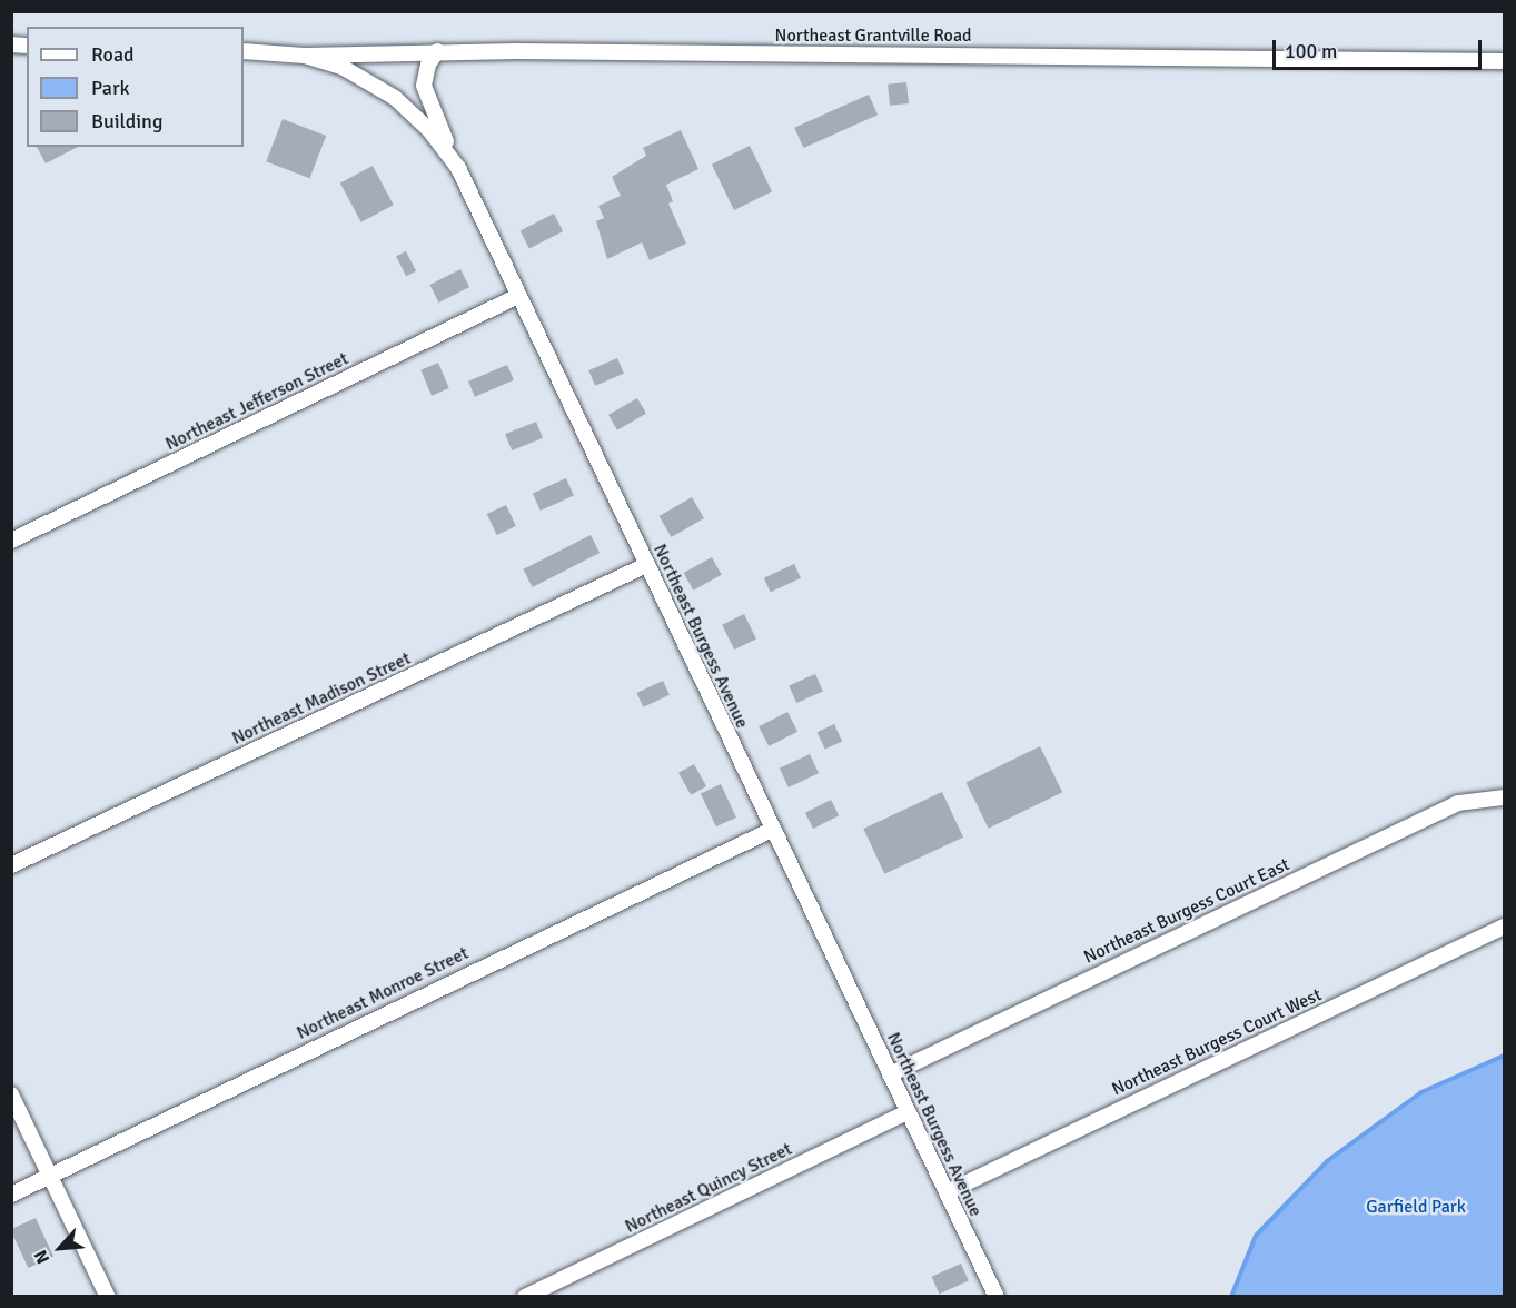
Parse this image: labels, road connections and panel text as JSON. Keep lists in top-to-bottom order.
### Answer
{
  "streets": {
    "street": [
      "Northeast Grantville Road",
      "Northeast Jefferson Street",
      "Northeast Burgess Avenue",
      "Northeast Madison Street",
      "Northeast Burgess Court East",
      "Northeast Monroe Street",
      "Northeast Burgess Court West",
      "Northeast Quincy Street"
    ]
  },
  "crossings": [
    ["Northeast Grantville Road", "Northeast Burgess Avenue"],
    ["Northeast Jefferson Street", "Northeast Burgess Avenue"],
    ["Northeast Burgess Avenue", "Northeast Madison Street"],
    ["Northeast Burgess Avenue", "Northeast Burgess Court East"],
    ["Northeast Burgess Avenue", "Northeast Monroe Street"],
    ["Northeast Burgess Avenue", "Northeast Burgess Court West"],
    ["Northeast Burgess Avenue", "Northeast Quincy Street"]
  ],
  "parks": ["Garfield Park"],
  "legend": ["Road", "Park", "Building"],
  "scale_bar": "100 m",
  "north": "bottom left"
}
